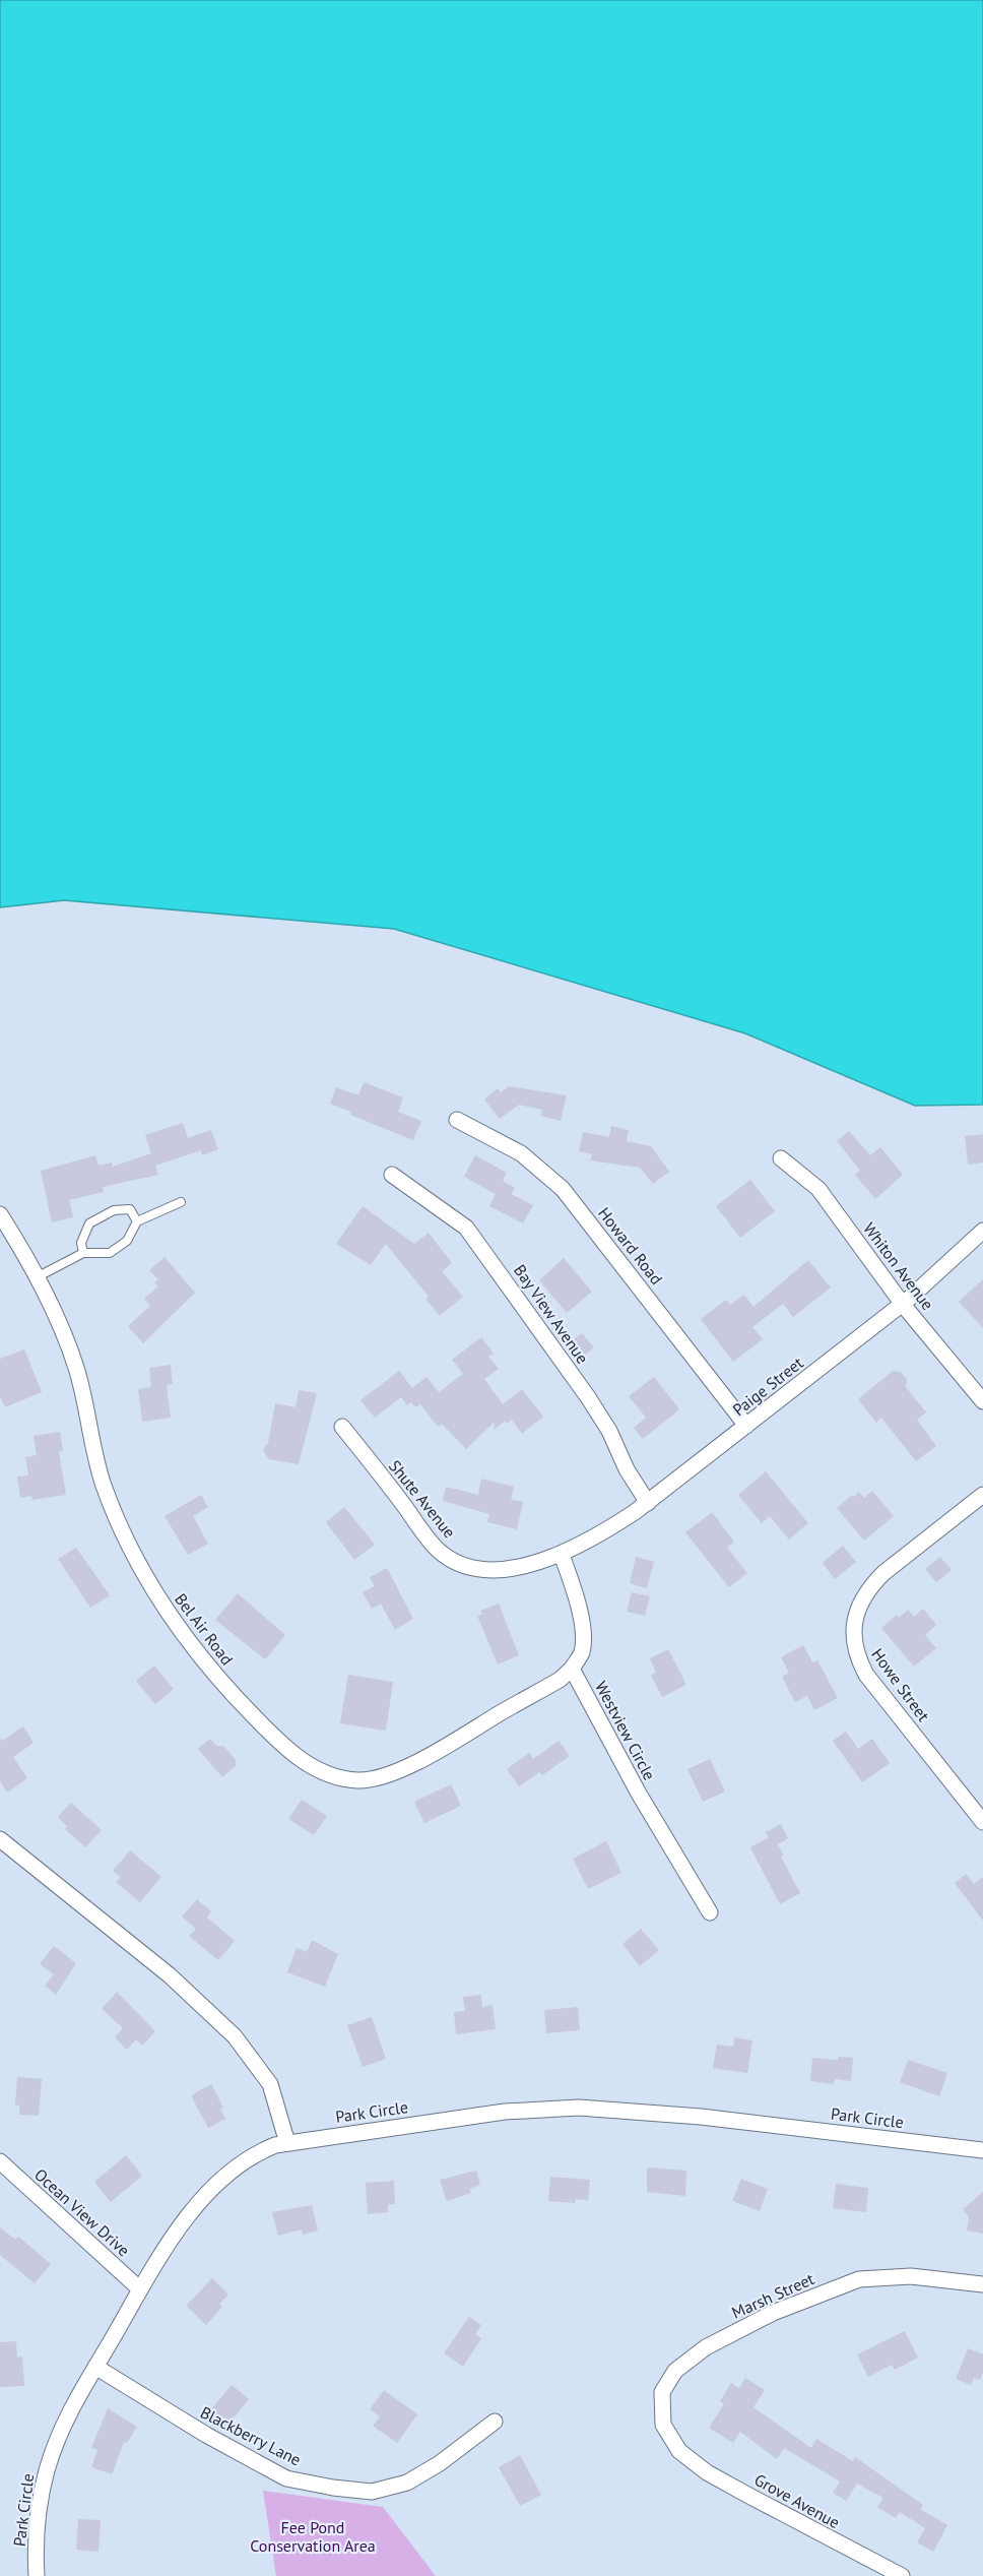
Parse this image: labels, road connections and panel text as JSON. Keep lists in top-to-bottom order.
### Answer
{
  "streets": {
    "street": [
      "Howard Road",
      "Whiton Avenue",
      "Bay View Avenue",
      "Paige Street",
      "Shute Avenue",
      "Bel Air Road",
      "Howe Street",
      "Westview Circle",
      "Park Circle",
      "Ocean View Drive",
      "Marsh Street",
      "Blackberry Lane",
      "Grove Avenue"
    ]
  },
  "crossings": [
    ["Howard Road", "Paige Street"],
    ["Whiton Avenue", "Paige Street"],
    ["Bay View Avenue", "Paige Street"],
    ["Paige Street", "Shute Avenue"],
    ["Bel Air Road", "Westview Circle"],
    ["Park Circle", "Ocean View Drive"],
    ["Park Circle", "Blackberry Lane"],
    ["Marsh Street", "Grove Avenue"]
  ],
  "parks": ["Fee Pond Conservation Area"]
}
